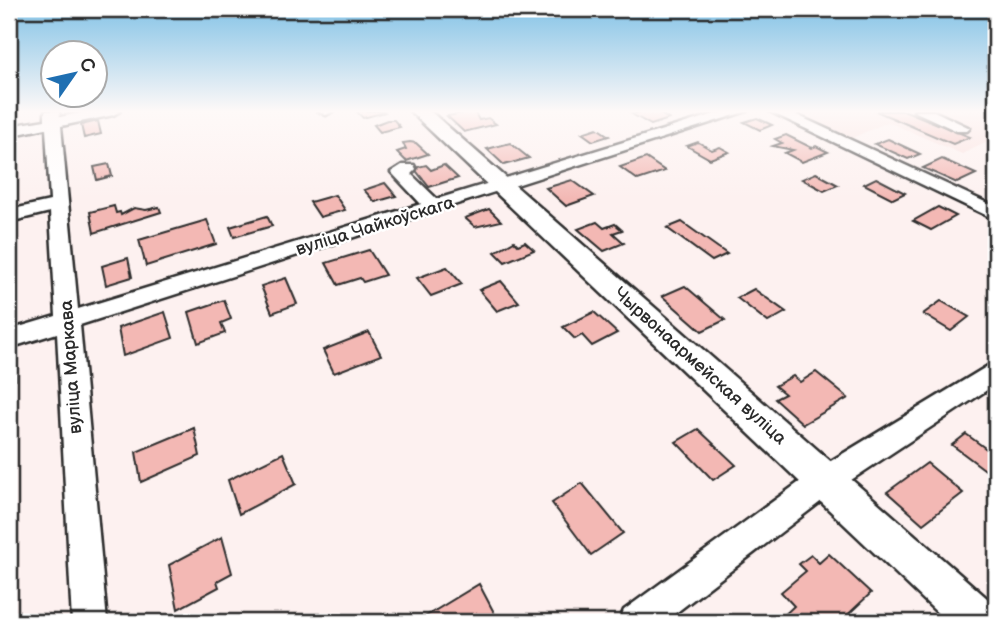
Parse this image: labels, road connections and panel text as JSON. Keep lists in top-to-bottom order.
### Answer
{
  "streets": {
    "main road": ["Чырвонаармейская вуліца"],
    "street": ["вуліца Чайкоўскага", "вуліца Маркава"]
  },
  "crossings": [
    ["вуліца Чайкоўскага", "Чырвонаармейская вуліца"],
    ["вуліца Чайкоўскага", "вуліца Маркава"]
  ],
  "north": "top right"
}
